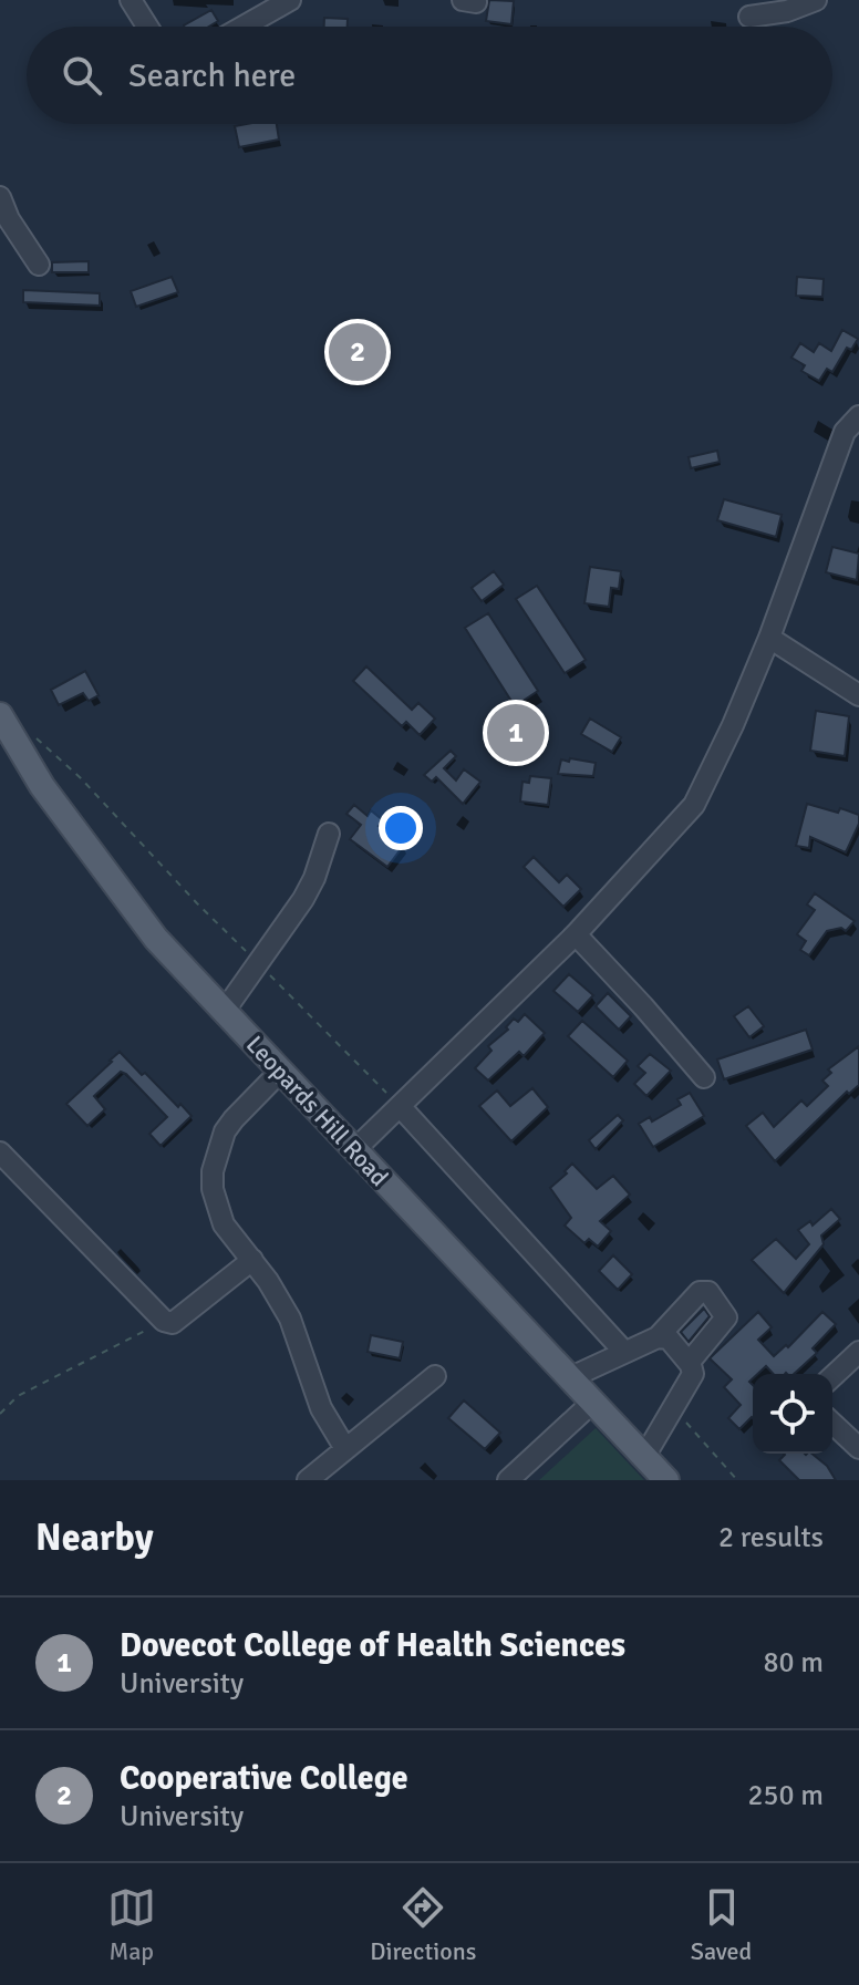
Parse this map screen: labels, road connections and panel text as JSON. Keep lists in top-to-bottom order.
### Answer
{
  "streets": {
    "main road": ["Leopards Hill Road"]
  },
  "page": {
    "search": "Search here",
    "pins": ["2", "1"],
    "heading": ["Nearby", "2 results"],
    "list": [
      {
        "mark": "1",
        "name": "Dovecot College of Health Sciences",
        "note": "University",
        "value": "80 m"
      },
      {
        "mark": "2",
        "name": "Cooperative College",
        "note": "University",
        "value": "250 m"
      }
    ],
    "nav": ["Map", "Directions", "Saved"]
  }
}
